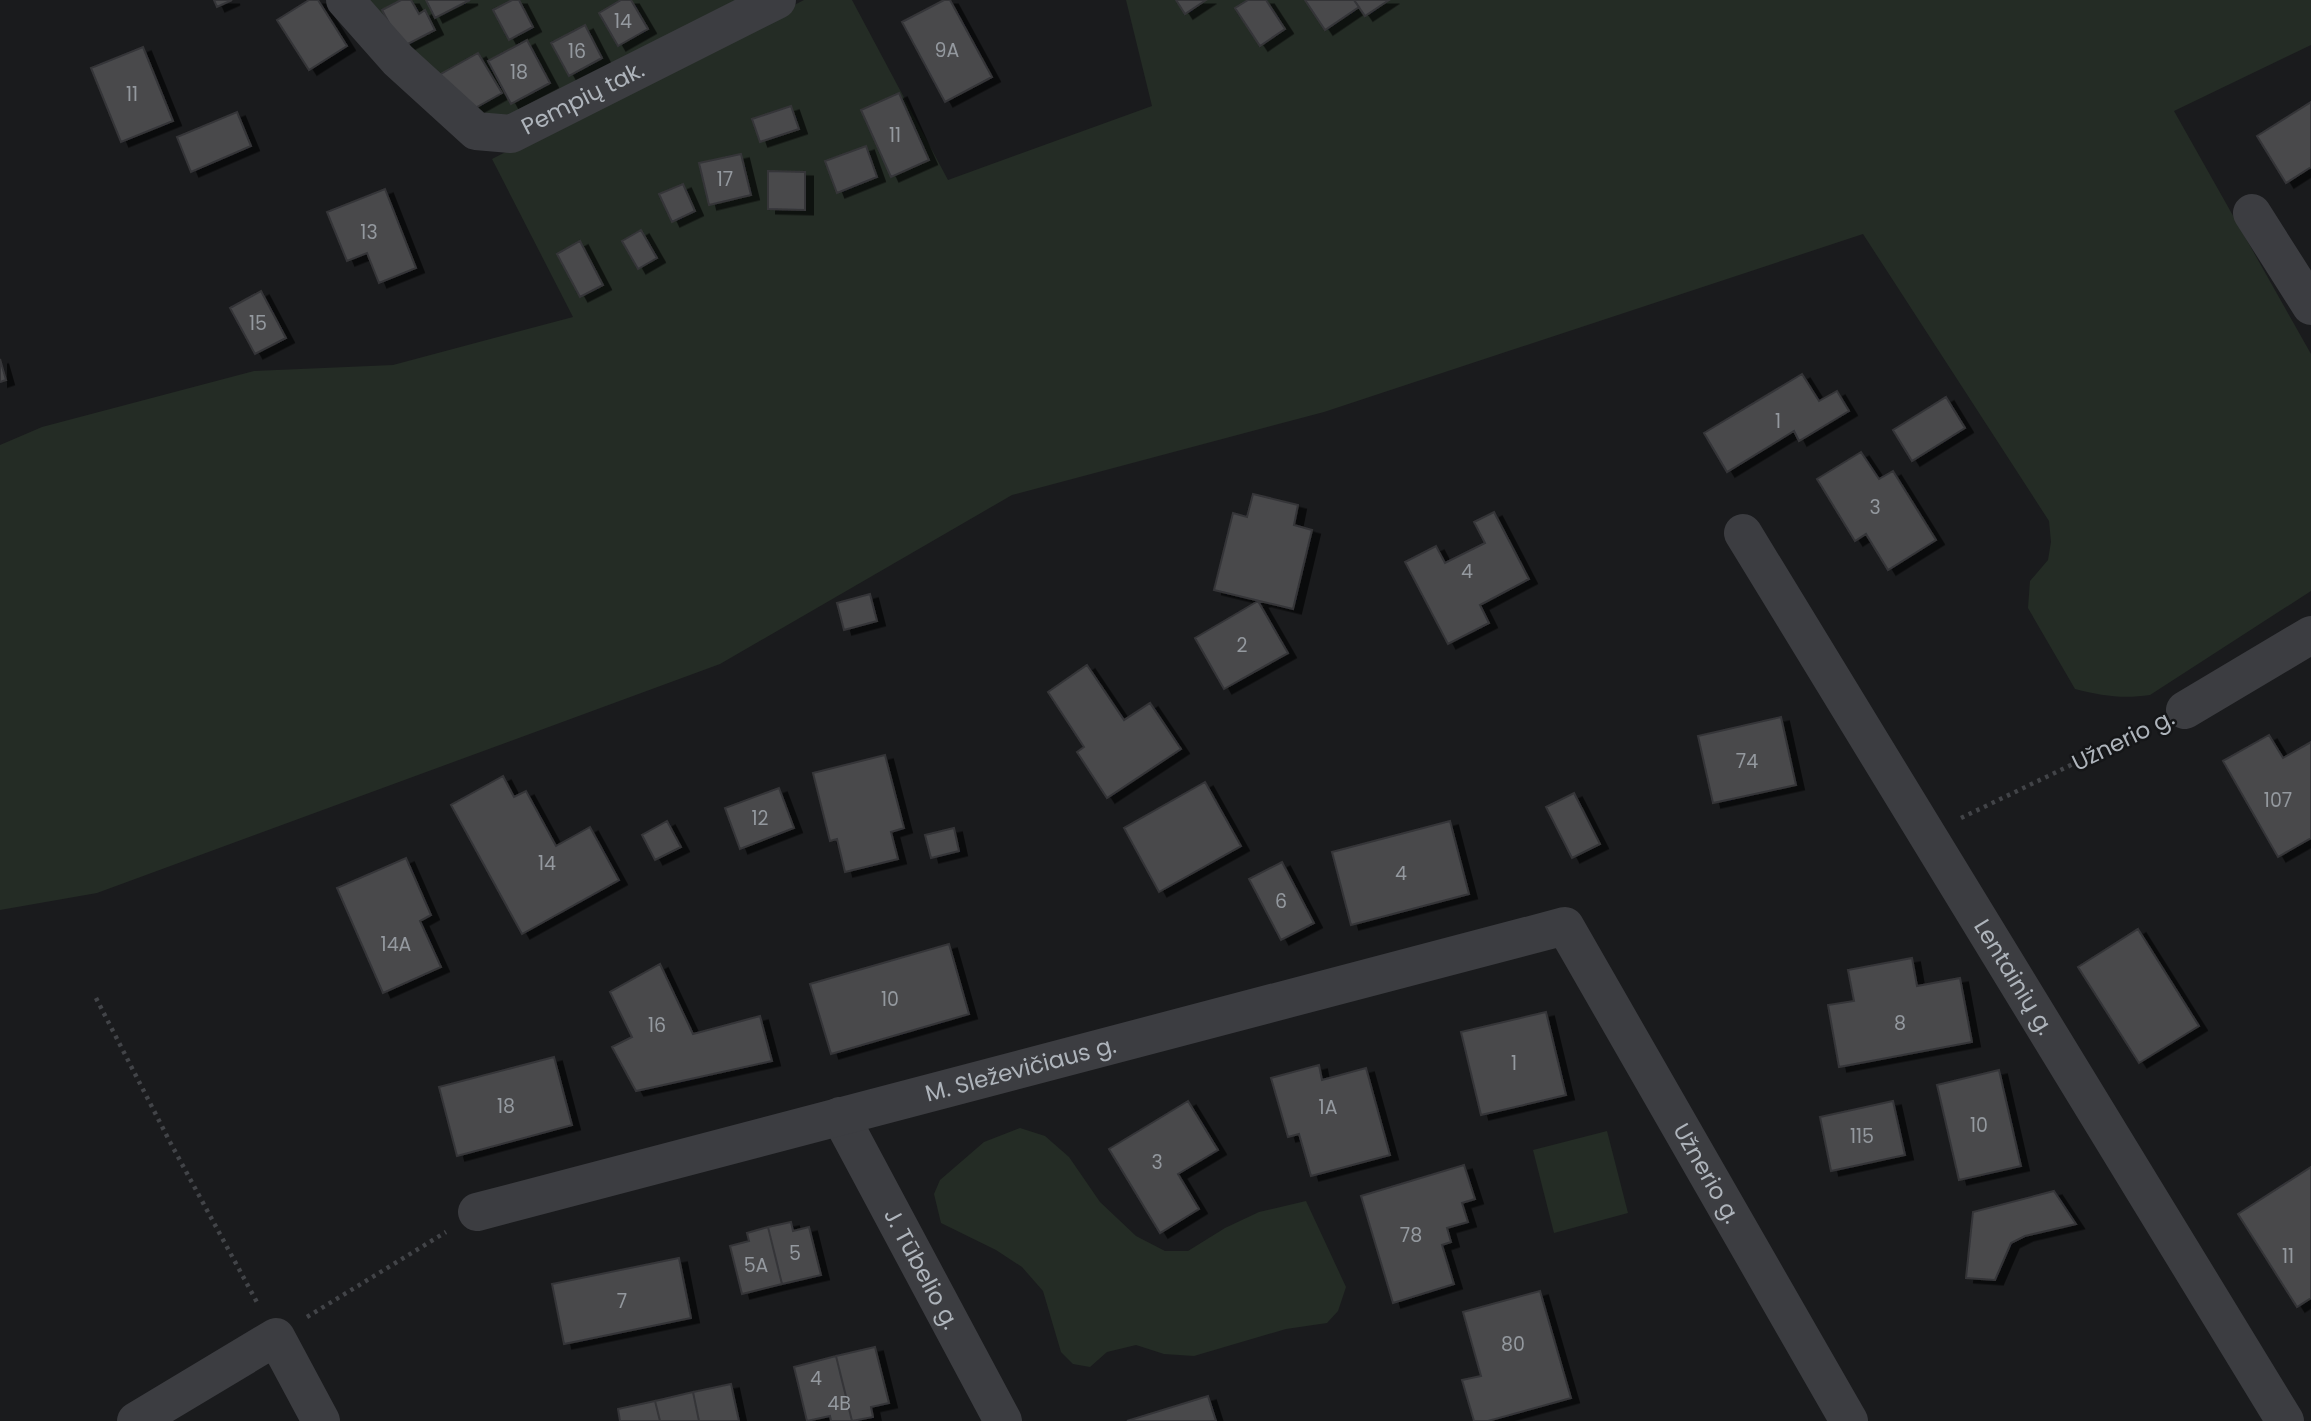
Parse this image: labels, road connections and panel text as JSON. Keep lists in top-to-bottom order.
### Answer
{
  "streets": {
    "street": [
      "Pempių tak.",
      "Užnerio g.",
      "Lentainių g.",
      "M. Sleževičiaus g.",
      "J. Tūbelio g."
    ]
  },
  "crossings": [
    ["Užnerio g.", "Lentainių g."],
    ["Užnerio g.", "M. Sleževičiaus g."],
    ["M. Sleževičiaus g.", "J. Tūbelio g."]
  ],
  "house_numbers": [
    "14",
    "9A",
    "16",
    "18",
    "11",
    "11",
    "17",
    "13",
    "15",
    "1",
    "3",
    "4",
    "2",
    "74",
    "107",
    "12",
    "14",
    "4",
    "6",
    "14A",
    "10",
    "8",
    "16",
    "1",
    "18",
    "1A",
    "10",
    "115",
    "3",
    "78",
    "5",
    "11",
    "5A",
    "7",
    "80",
    "4",
    "4B"
  ]
}
